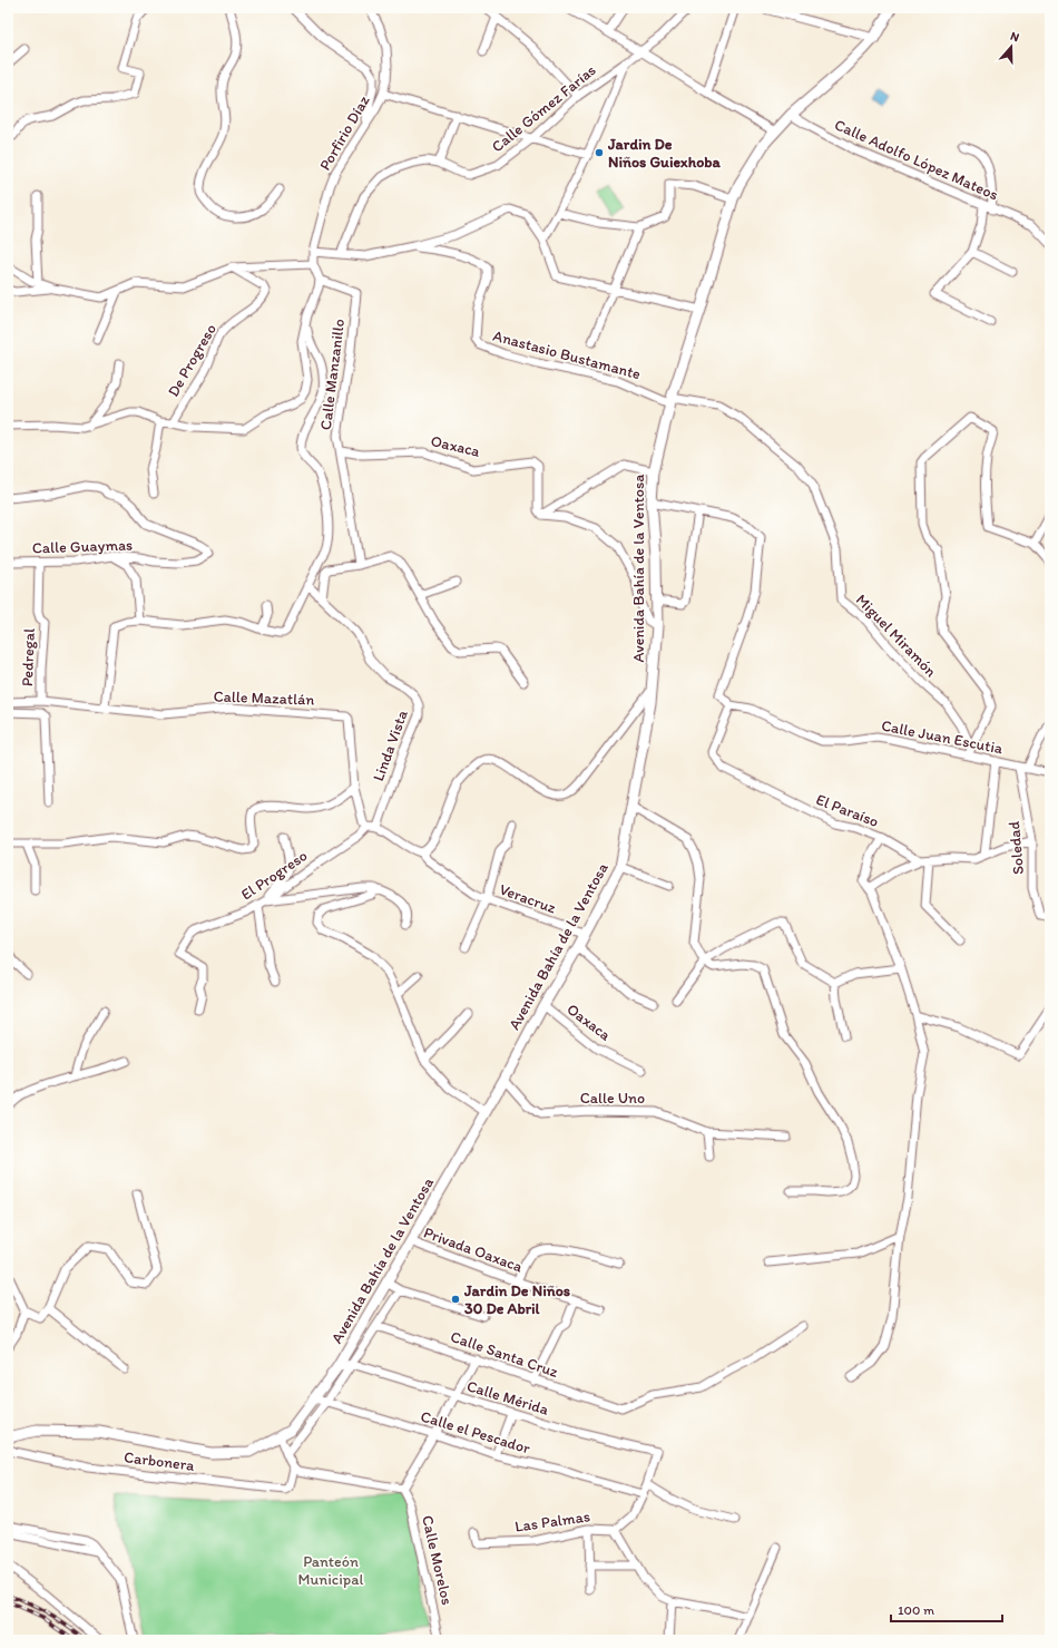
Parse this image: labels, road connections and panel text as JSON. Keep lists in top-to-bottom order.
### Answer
{
  "streets": {
    "main road": ["Avenida Bahía de la Ventosa"],
    "street": [
      "Calle Gómez Farías",
      "Porfirio Díaz",
      "Calle Adolfo López Mateos",
      "Anastasio Bustamante",
      "De Progreso",
      "Calle Manzanillo",
      "Oaxaca",
      "Calle Guaymas",
      "Miguel Miramón",
      "Pedregal",
      "Calle Mazatlán",
      "Calle Juan Escutia",
      "Linda Vista",
      "El Paraíso",
      "Soledad",
      "El Progreso",
      "Veracruz",
      "Calle Uno",
      "Privada Oaxaca",
      "Calle Santa Cruz",
      "Calle Mérida",
      "Calle el Pescador",
      "Carbonera",
      "Las Palmas",
      "Calle Morelos"
    ]
  },
  "crossings": [
    ["Calle Adolfo López Mateos", "Avenida Bahía de la Ventosa"],
    ["Anastasio Bustamante", "Avenida Bahía de la Ventosa"],
    ["Anastasio Bustamante", "Miguel Miramón"],
    ["Calle Manzanillo", "Oaxaca"],
    ["Oaxaca", "Avenida Bahía de la Ventosa"],
    ["Calle Guaymas", "Pedregal"],
    ["Avenida Bahía de la Ventosa", "Miguel Miramón"],
    ["Avenida Bahía de la Ventosa", "Veracruz"],
    ["Avenida Bahía de la Ventosa", "Calle Uno"],
    ["Avenida Bahía de la Ventosa", "Privada Oaxaca"],
    ["Avenida Bahía de la Ventosa", "Calle el Pescador"],
    ["Miguel Miramón", "Calle Juan Escutia"],
    ["Pedregal", "Calle Mazatlán"],
    ["Calle Mazatlán", "El Progreso"],
    ["Calle Juan Escutia", "El Paraíso"],
    ["Calle Juan Escutia", "Soledad"]
  ],
  "parks": ["Panteón Municipal"],
  "places": ["Jardin De Niños Guiexhoba", "Jardin De Niños 30 De Abril"],
  "scale_bar": "100 m",
  "north": "top"
}
